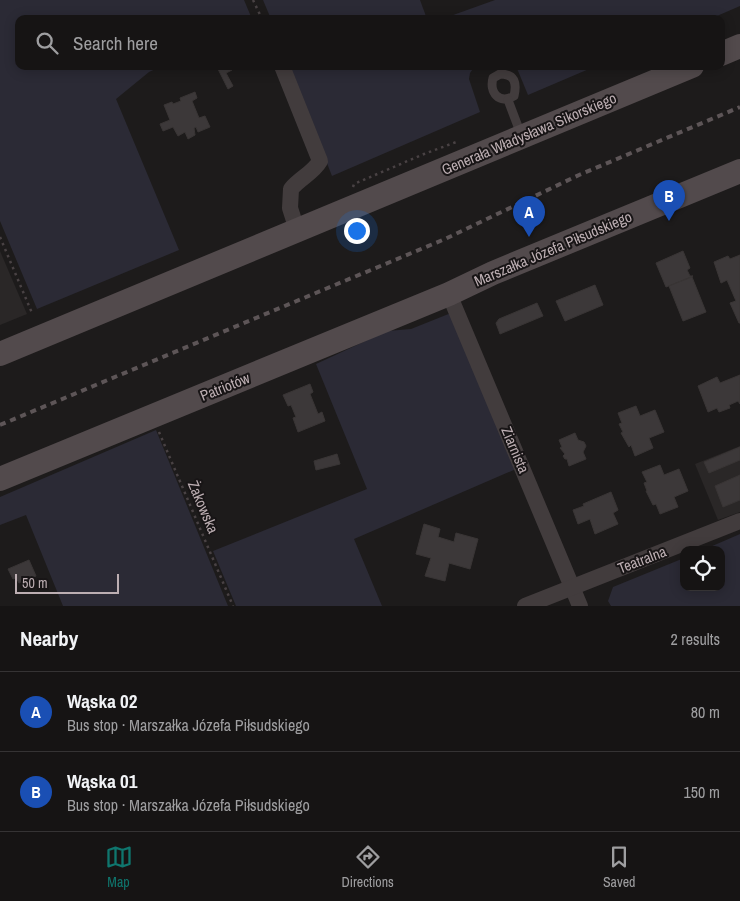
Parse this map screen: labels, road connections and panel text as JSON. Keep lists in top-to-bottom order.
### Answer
{
  "streets": {
    "main road": ["Generała Władysława Sikorskiego", "Marszałka Józefa Piłsudskiego", "Patriotów"],
    "street": ["Ziarnista", "Teatralna"],
    "path": ["Żakowska"]
  },
  "crossings": [
    ["Marszałka Józefa Piłsudskiego", "Patriotów"],
    ["Marszałka Józefa Piłsudskiego", "Ziarnista"],
    ["Patriotów", "Ziarnista"],
    ["Patriotów", "Żakowska"],
    ["Ziarnista", "Teatralna"]
  ],
  "scale_bar": "50 m",
  "page": {
    "search": "Search here",
    "pins": ["B", "A"],
    "scale": "50 m",
    "heading": ["Nearby", "2 results"],
    "list": [
      {
        "mark": "A",
        "name": "Wąska 02",
        "note": "Bus stop · Marszałka Józefa Piłsudskiego",
        "value": "80 m"
      },
      {
        "mark": "B",
        "name": "Wąska 01",
        "note": "Bus stop · Marszałka Józefa Piłsudskiego",
        "value": "150 m"
      }
    ],
    "nav": ["Map", "Directions", "Saved"]
  }
}
